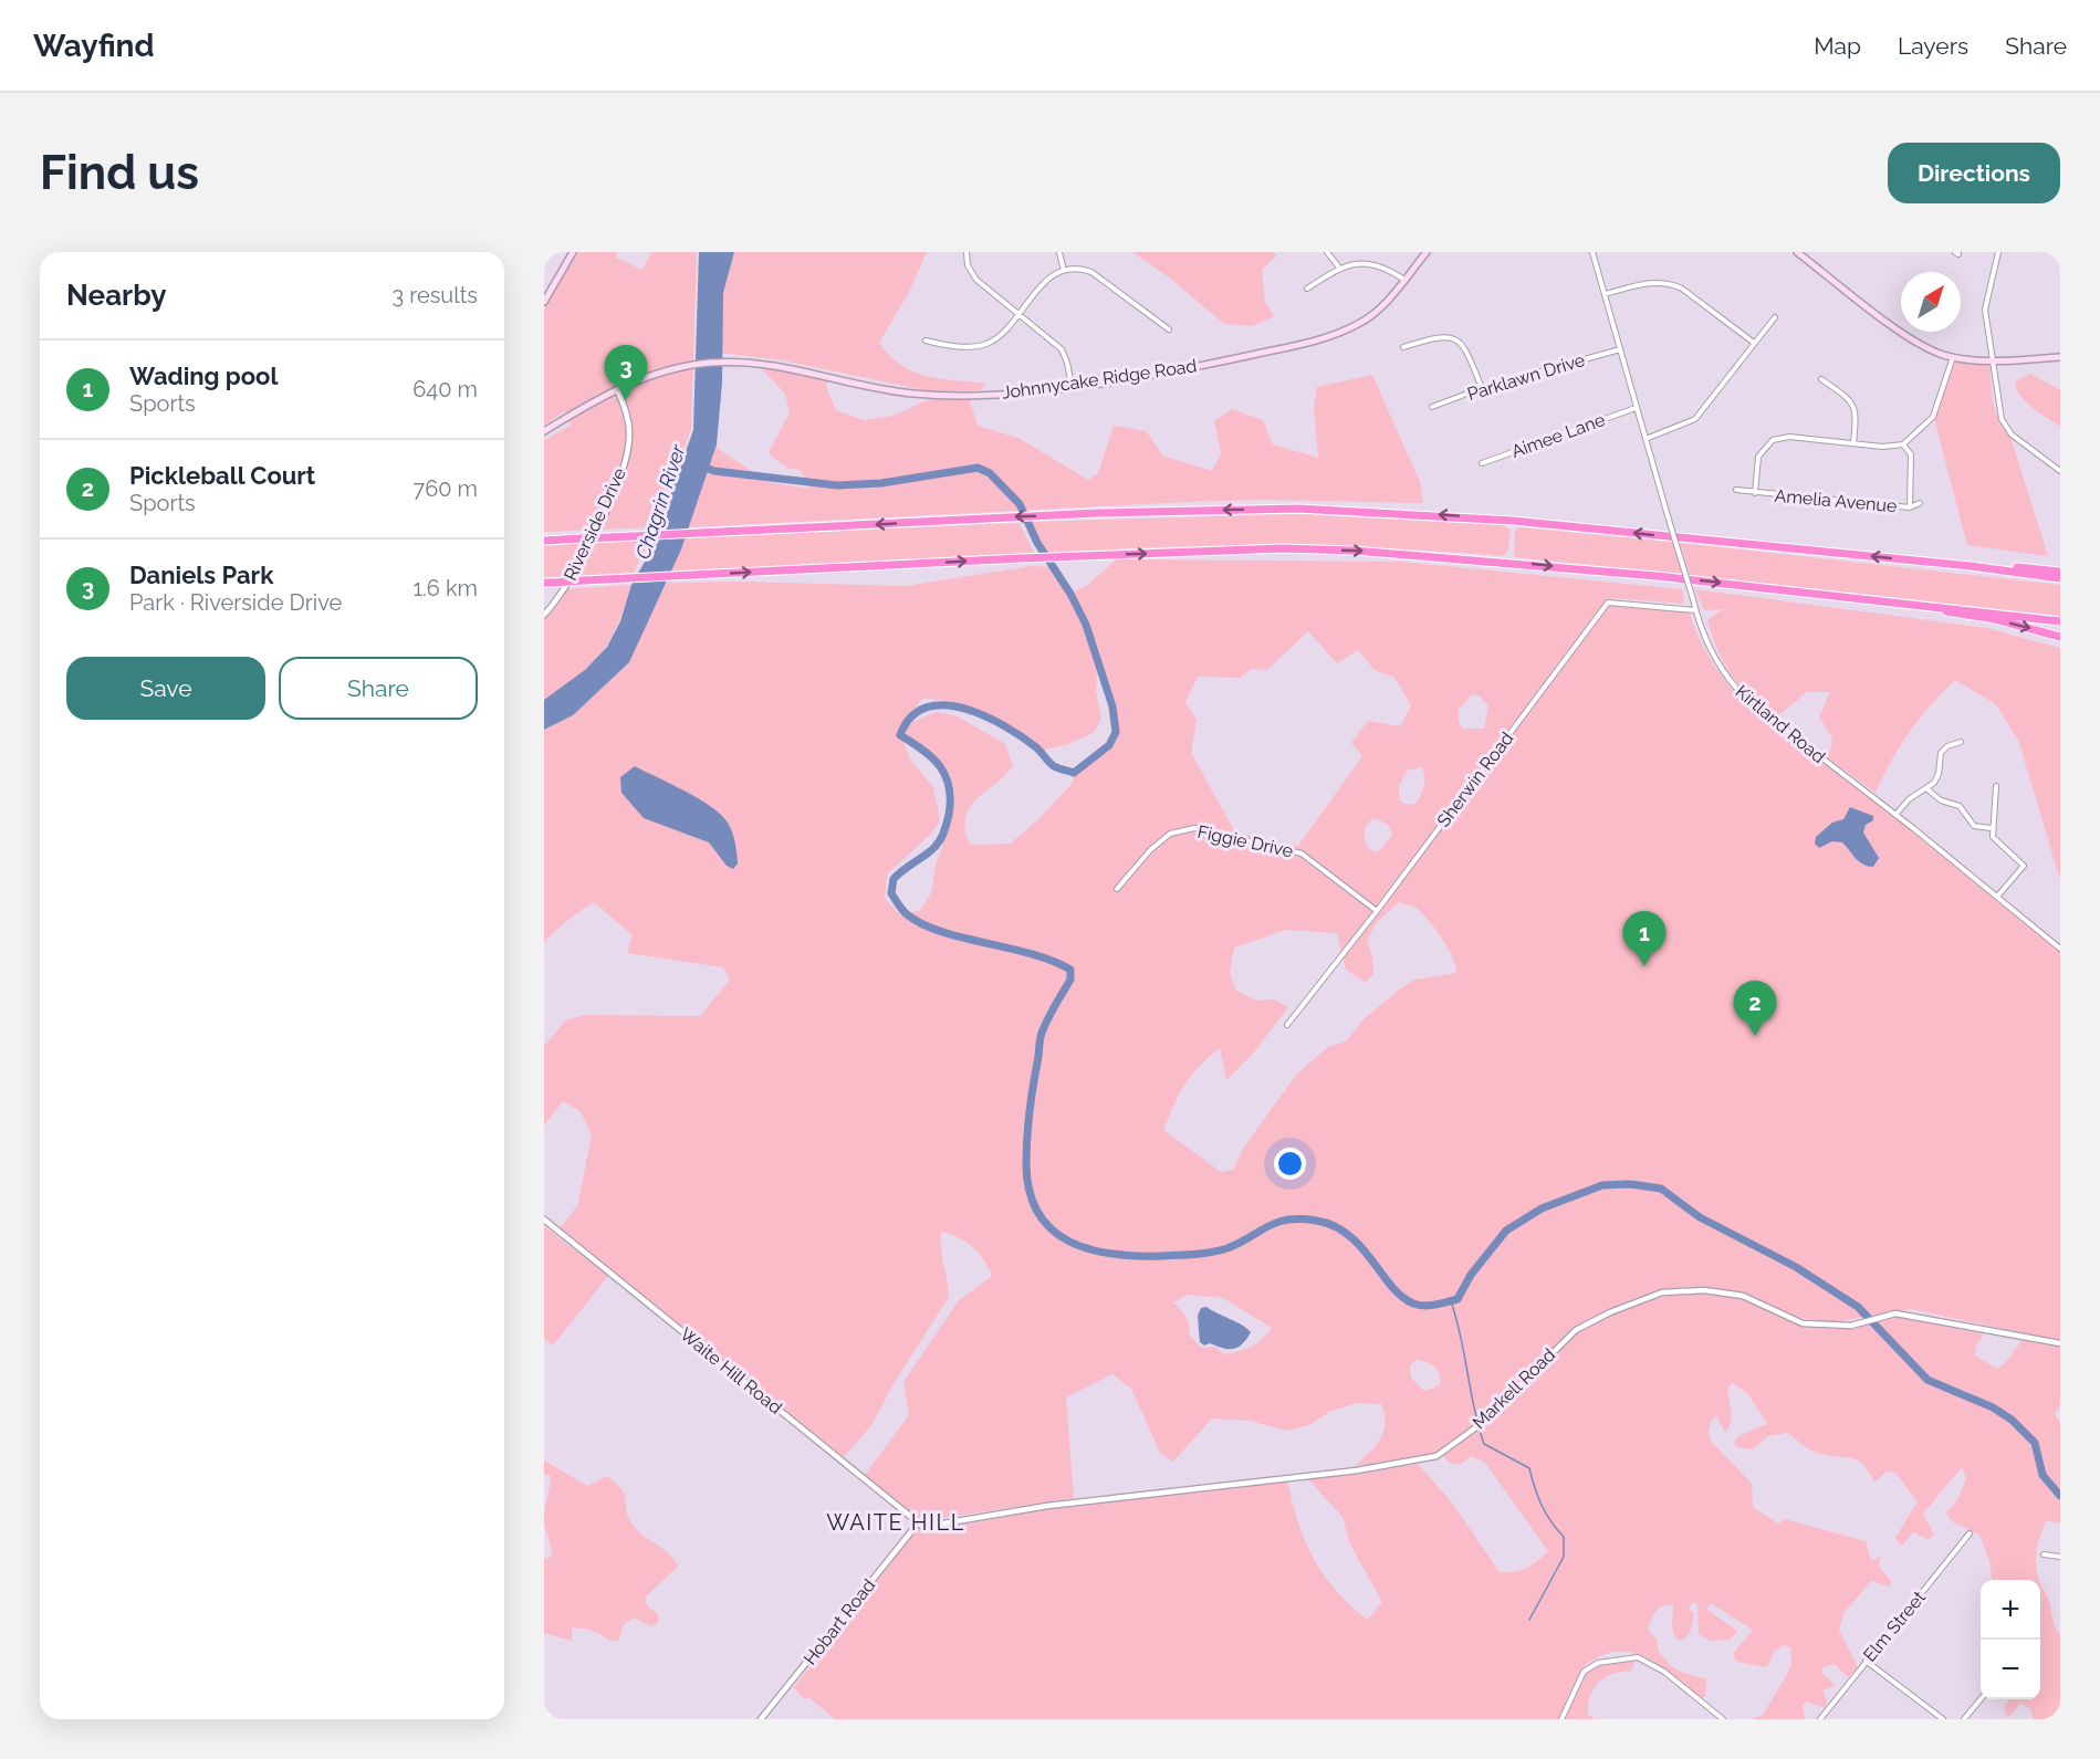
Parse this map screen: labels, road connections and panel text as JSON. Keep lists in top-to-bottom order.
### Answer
{
  "streets": {
    "main road": ["Johnnycake Ridge Road"],
    "street": [
      "Parklawn Drive",
      "Aimee Lane",
      "Amelia Avenue",
      "Riverside Drive",
      "Kirtland Road",
      "Sherwin Road",
      "Figgie Drive",
      "Waite Hill Road",
      "Markell Road",
      "Hobart Road",
      "Elm Street"
    ]
  },
  "crossings": [
    ["Parklawn Drive", "Kirtland Road"],
    ["Johnnycake Ridge Road", "Riverside Drive"],
    ["Aimee Lane", "Kirtland Road"],
    ["Kirtland Road", "Sherwin Road"],
    ["Sherwin Road", "Figgie Drive"],
    ["Waite Hill Road", "Markell Road"],
    ["Waite Hill Road", "Hobart Road"],
    ["Markell Road", "Hobart Road"]
  ],
  "districts": ["WAITE HILL"],
  "water": ["Chagrin River"],
  "north": "top right",
  "page": {
    "header": "Wayfind",
    "nav": ["Map", "Layers", "Share"],
    "buttons": [
      "Directions",
      ["Save", "Share"]
    ],
    "title": "Find us",
    "heading": ["Nearby", "3 results"],
    "list": [
      {
        "mark": "1",
        "name": "Wading pool",
        "note": "Sports",
        "value": "640 m"
      },
      {
        "mark": "2",
        "name": "Pickleball Court",
        "note": "Sports",
        "value": "760 m"
      },
      {
        "mark": "3",
        "name": "Daniels Park",
        "note": "Park · Riverside Drive",
        "value": "1.6 km"
      }
    ],
    "pins": ["3", "1", "2"],
    "map_buttons": ["+", "−"]
  }
}
